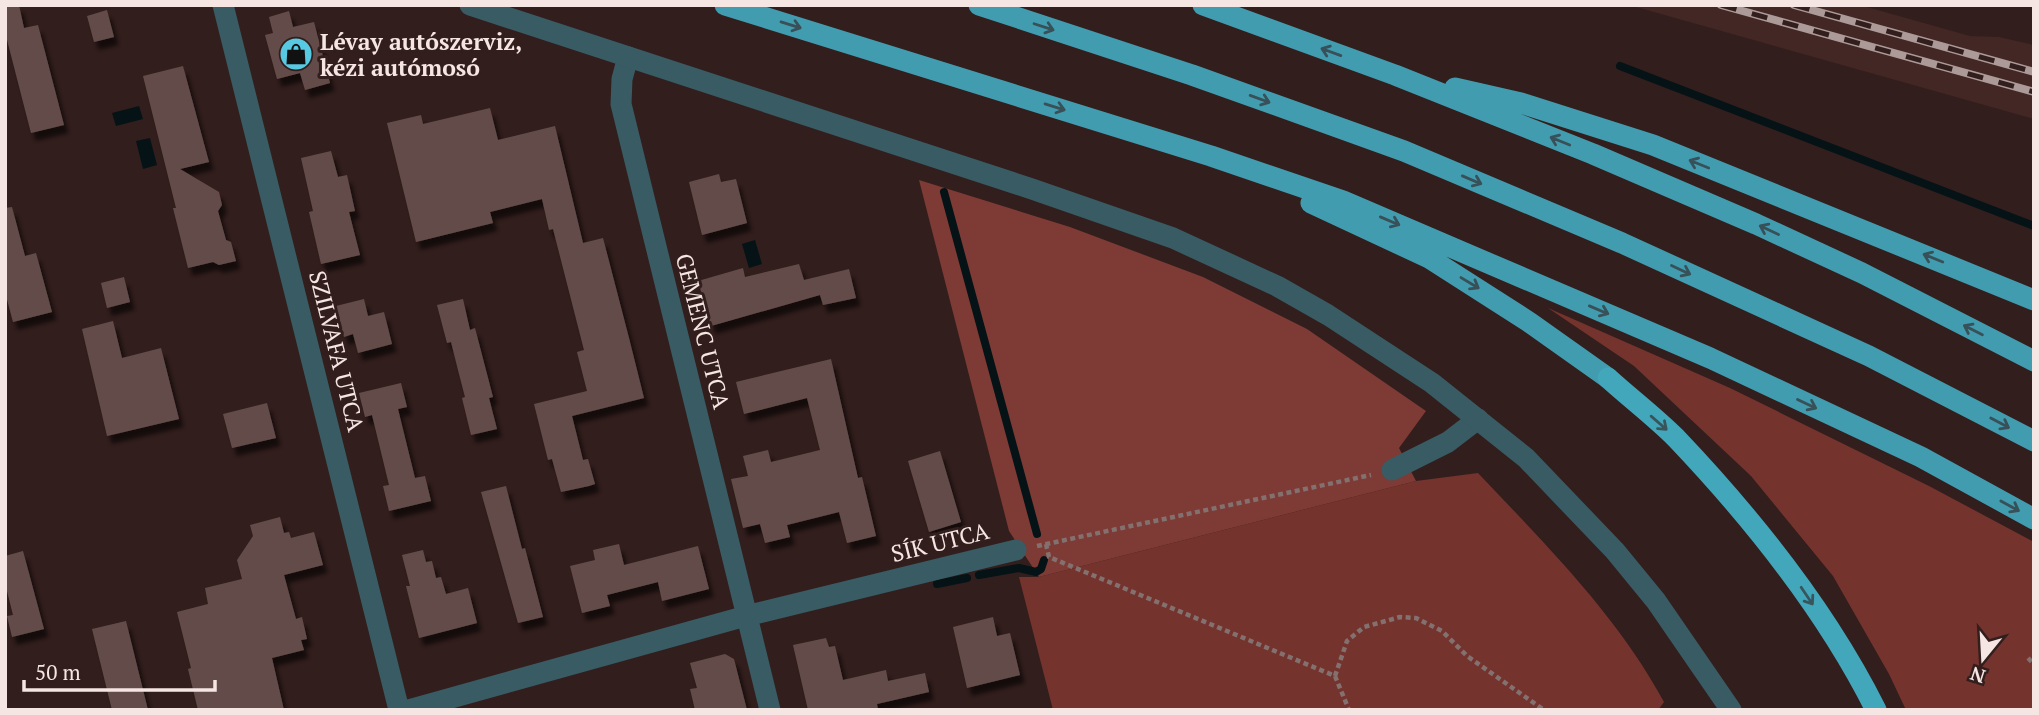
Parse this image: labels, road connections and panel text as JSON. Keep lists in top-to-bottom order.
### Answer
{
  "streets": {
    "street": ["GEMENC UTCA", "SZILVAFA UTCA", "SÍK UTCA"]
  },
  "crossings": [
    ["GEMENC UTCA", "SÍK UTCA"]
  ],
  "places": {
    "shop": ["Lévay autószerviz, kézi autómosó"]
  },
  "scale_bar": "50 m",
  "north": "bottom"
}
